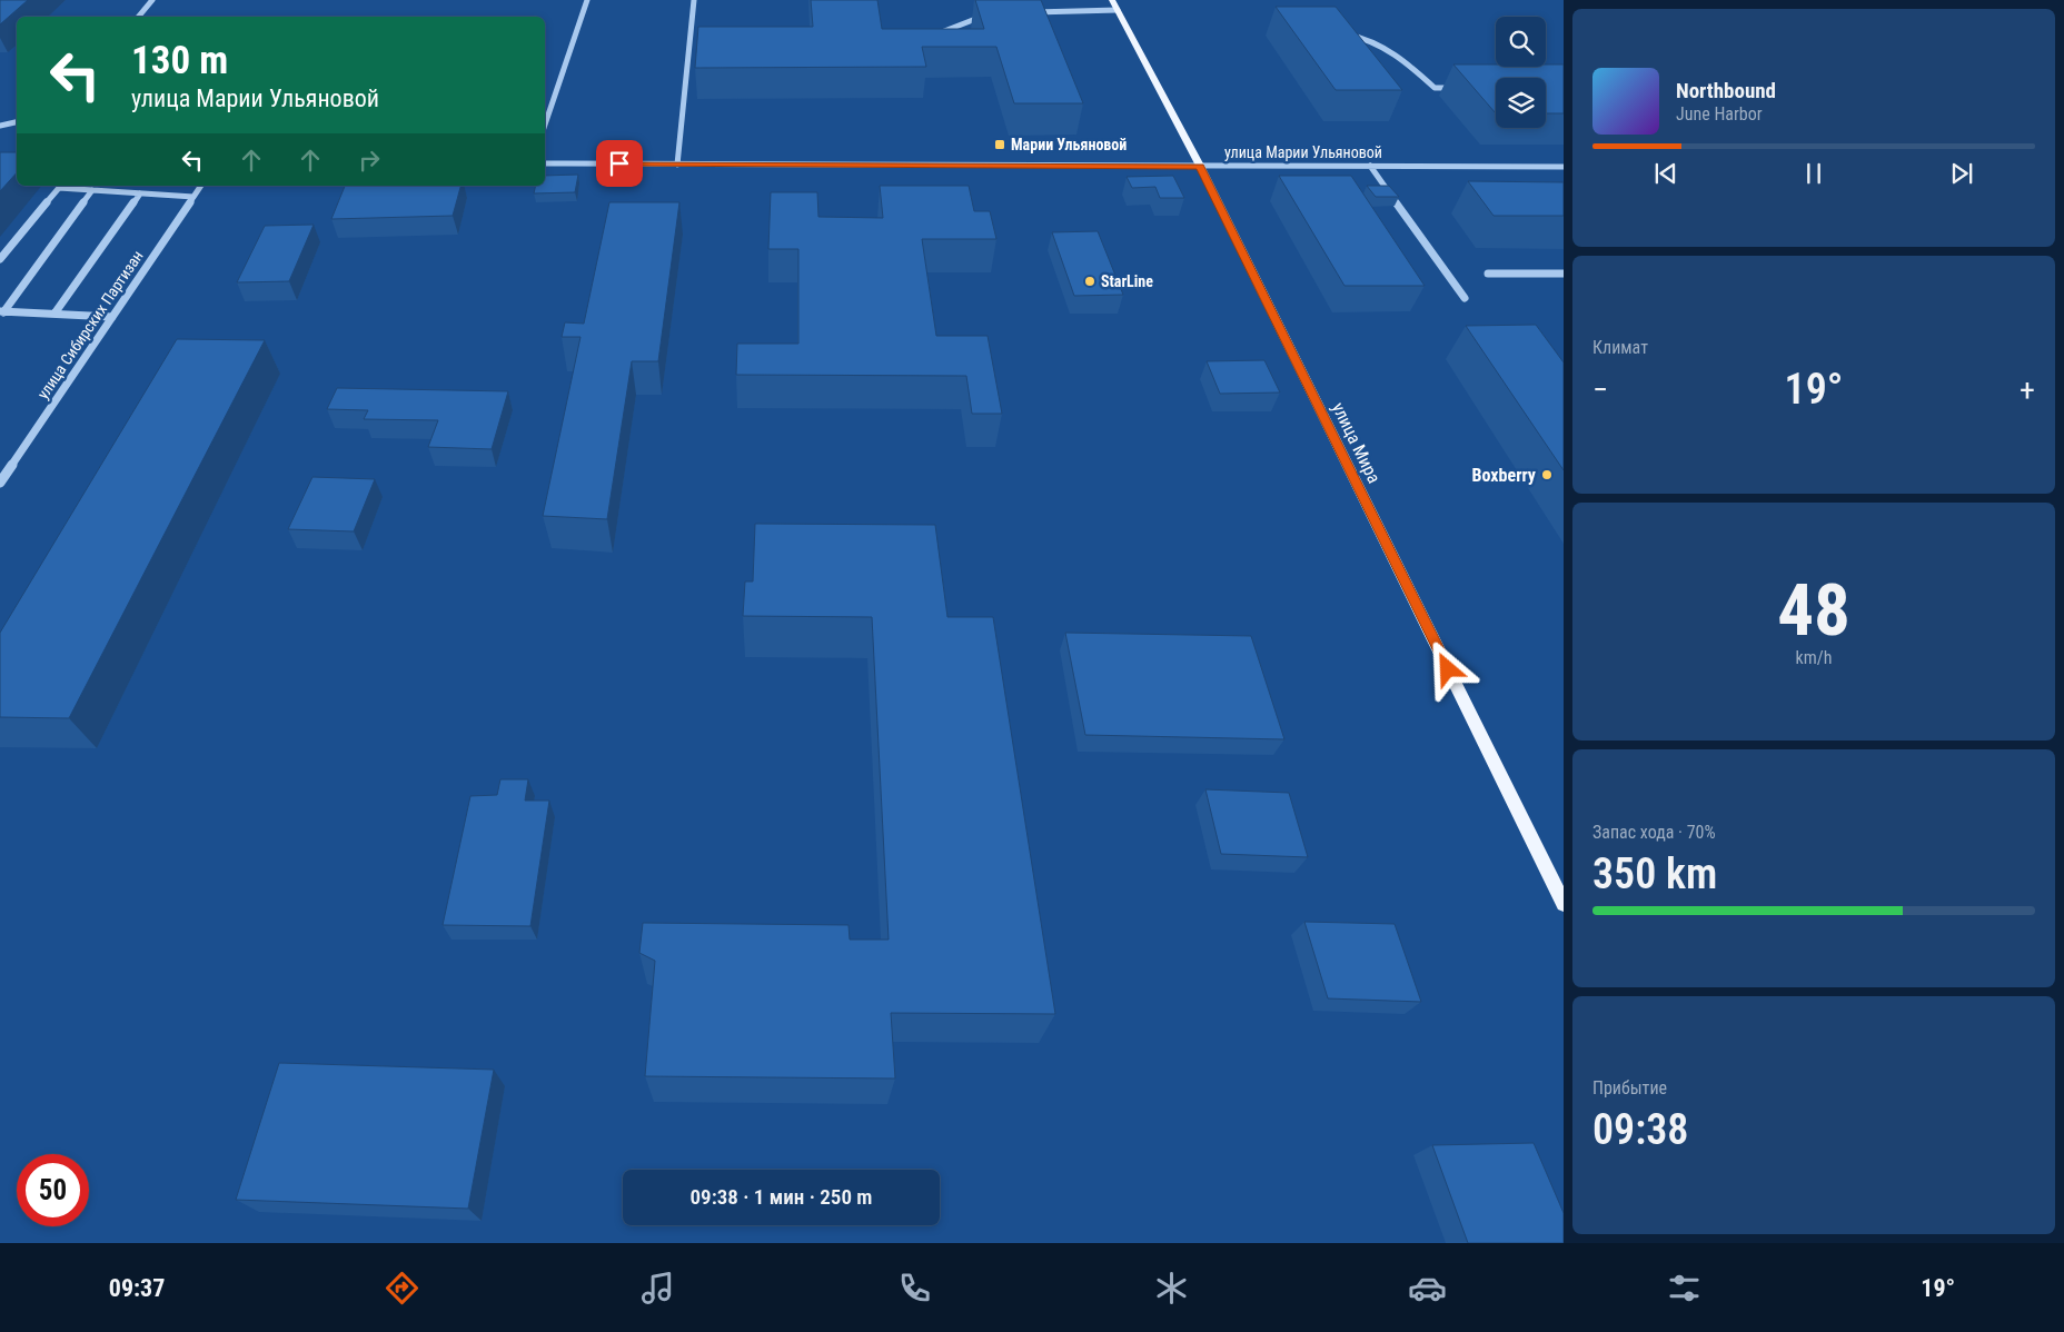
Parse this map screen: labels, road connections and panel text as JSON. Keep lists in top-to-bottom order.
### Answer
{
  "streets": {
    "main road": ["улица Мира"],
    "street": ["улица Марии Ульяновой", "улица Сибирских Партизан"]
  },
  "crossings": [
    ["улица Марии Ульяновой", "улица Мира"]
  ],
  "places": {
    "transit": ["Марии Ульяновой"],
    "other": ["StarLine", "Boxberry"]
  },
  "page": {
    "turn": ["130 m", "улица Марии Ульяновой"],
    "song": ["Northbound", "June Harbor"],
    "tile": [
      "Климат",
      ["48", "km/h"],
      ["Запас хода · 70%", "350 km"],
      ["Прибытие", "09:38"]
    ],
    "heat": ["−", "19°", "+"],
    "limit": "50",
    "trip": "09:38 · 1 мин · 250 m",
    "tabs": ["09:37", "19°"]
  }
}
